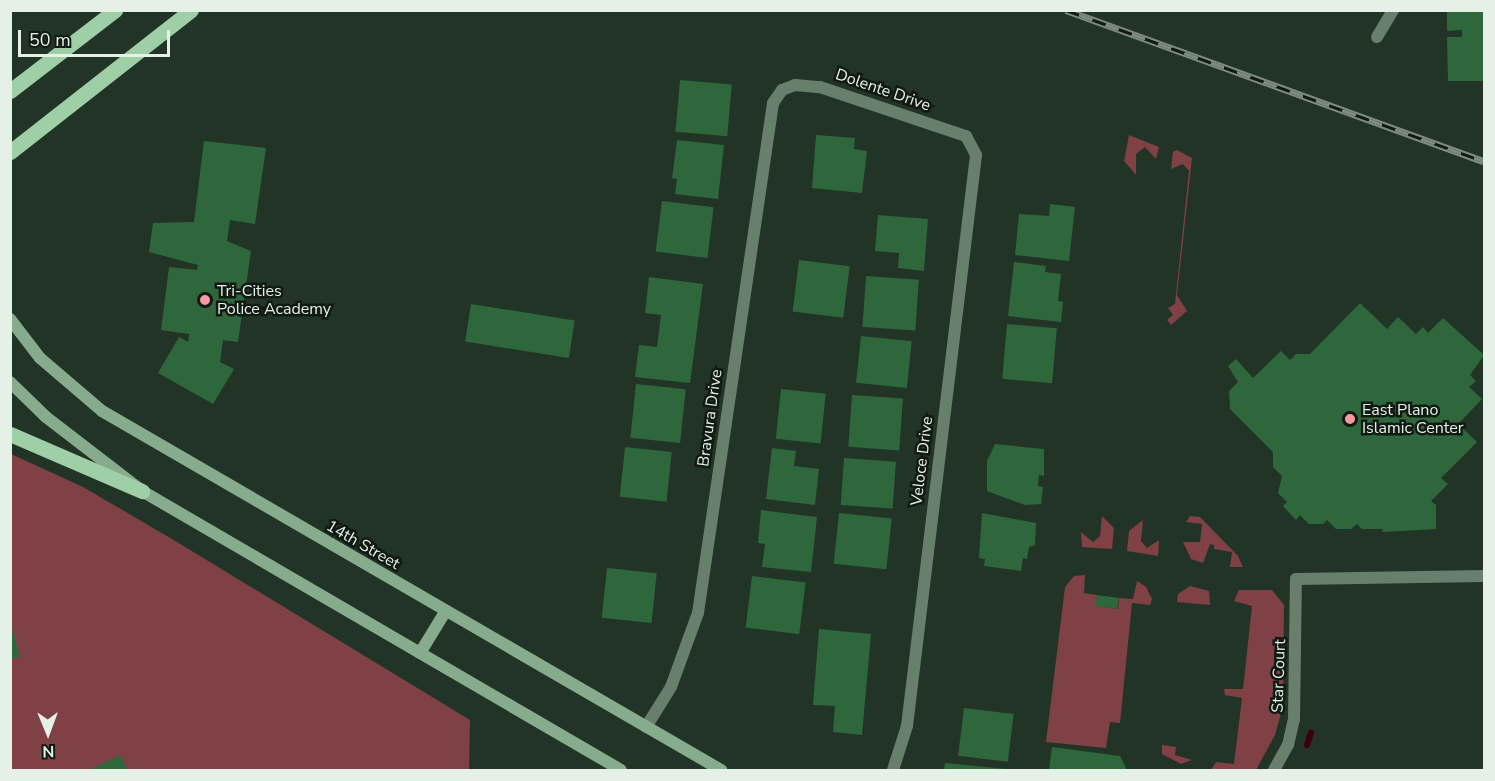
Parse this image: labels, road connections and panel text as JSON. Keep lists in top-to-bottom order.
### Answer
{
  "streets": {
    "main road": ["14th Street"],
    "street": [
      "Dolente Drive",
      "Bravura Drive",
      "Veloce Drive",
      "Star Court"
    ]
  },
  "crossings": [
    ["Dolente Drive", "Bravura Drive"],
    ["Dolente Drive", "Veloce Drive"],
    ["Bravura Drive", "14th Street"]
  ],
  "places": ["Tri-Cities Police Academy", "East Plano Islamic Center"],
  "scale_bar": "50 m",
  "north": "bottom"
}
